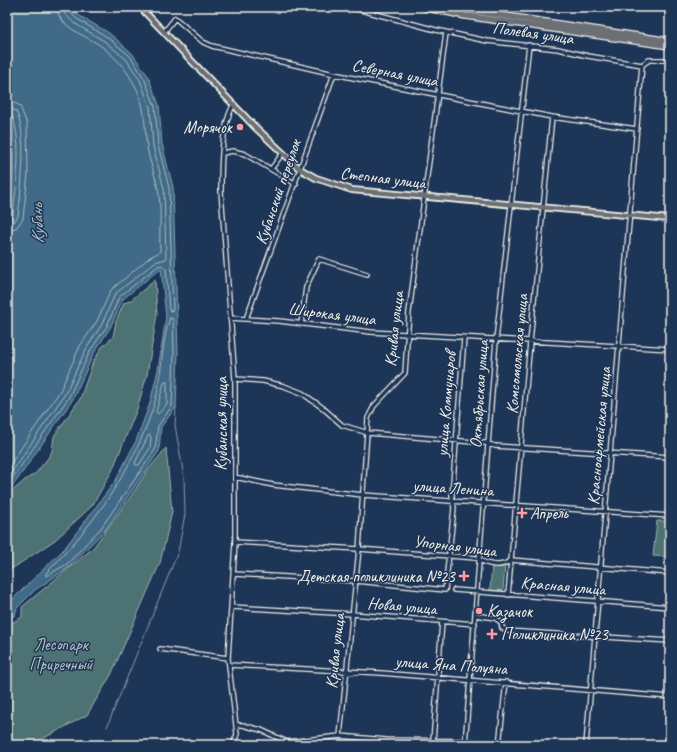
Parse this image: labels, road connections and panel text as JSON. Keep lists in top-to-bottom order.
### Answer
{
  "streets": {
    "highway": ["Полевая улица"],
    "main road": ["Степная улица"],
    "street": [
      "Северная улица",
      "Кубанский переулок",
      "Широкая улица",
      "Кривая улица",
      "Комсомольская улица",
      "Октябрьская улица",
      "улица Коммунаров",
      "Кубанская улица",
      "Красноармейская улица",
      "улица Ленина",
      "Упорная улица",
      "Красная улица",
      "Новая улица",
      "улица Яна Полуяна"
    ]
  },
  "crossings": [
    ["Полевая улица", "Кривая улица"],
    ["Полевая улица", "Октябрьская улица"],
    ["Полевая улица", "Красноармейская улица"],
    ["Северная улица", "Степная улица"],
    ["Северная улица", "Кубанский переулок"],
    ["Северная улица", "Кривая улица"],
    ["Северная улица", "Комсомольская улица"],
    ["Северная улица", "Октябрьская улица"],
    ["Северная улица", "Красноармейская улица"],
    ["Степная улица", "Кубанский переулок"],
    ["Степная улица", "Кривая улица"],
    ["Степная улица", "Комсомольская улица"],
    ["Степная улица", "Октябрьская улица"],
    ["Степная улица", "Кубанская улица"],
    ["Степная улица", "Красноармейская улица"],
    ["Кубанский переулок", "Широкая улица"],
    ["Широкая улица", "Кривая улица"],
    ["Широкая улица", "Комсомольская улица"],
    ["Широкая улица", "Октябрьская улица"],
    ["Широкая улица", "улица Коммунаров"],
    ["Широкая улица", "Кубанская улица"],
    ["Широкая улица", "Красноармейская улица"],
    ["Кривая улица", "улица Коммунаров"],
    ["Кривая улица", "улица Ленина"],
    ["Кривая улица", "Упорная улица"],
    ["Кривая улица", "Новая улица"],
    ["Кривая улица", "улица Яна Полуяна"],
    ["Комсомольская улица", "улица Ленина"],
    ["Комсомольская улица", "Упорная улица"],
    ["Комсомольская улица", "Красная улица"],
    ["Октябрьская улица", "улица Ленина"],
    ["Октябрьская улица", "Упорная улица"],
    ["Октябрьская улица", "Красная улица"],
    ["Октябрьская улица", "Новая улица"],
    ["Октябрьская улица", "улица Яна Полуяна"],
    ["улица Коммунаров", "улица Ленина"],
    ["улица Коммунаров", "Упорная улица"],
    ["Кубанская улица", "улица Ленина"],
    ["Кубанская улица", "Упорная улица"],
    ["Кубанская улица", "Новая улица"],
    ["Кубанская улица", "улица Яна Полуяна"],
    ["Красноармейская улица", "улица Ленина"],
    ["Красноармейская улица", "Упорная улица"],
    ["Красноармейская улица", "Красная улица"],
    ["Красноармейская улица", "улица Яна Полуяна"]
  ],
  "water": ["Кубань"],
  "parks": ["Лесопарк Приречный"],
  "places": {
    "other": ["Морячок", "Казачок"],
    "health": ["Апрель", "Детская поликлиника №23", "Поликлиника №23"]
  }
}
